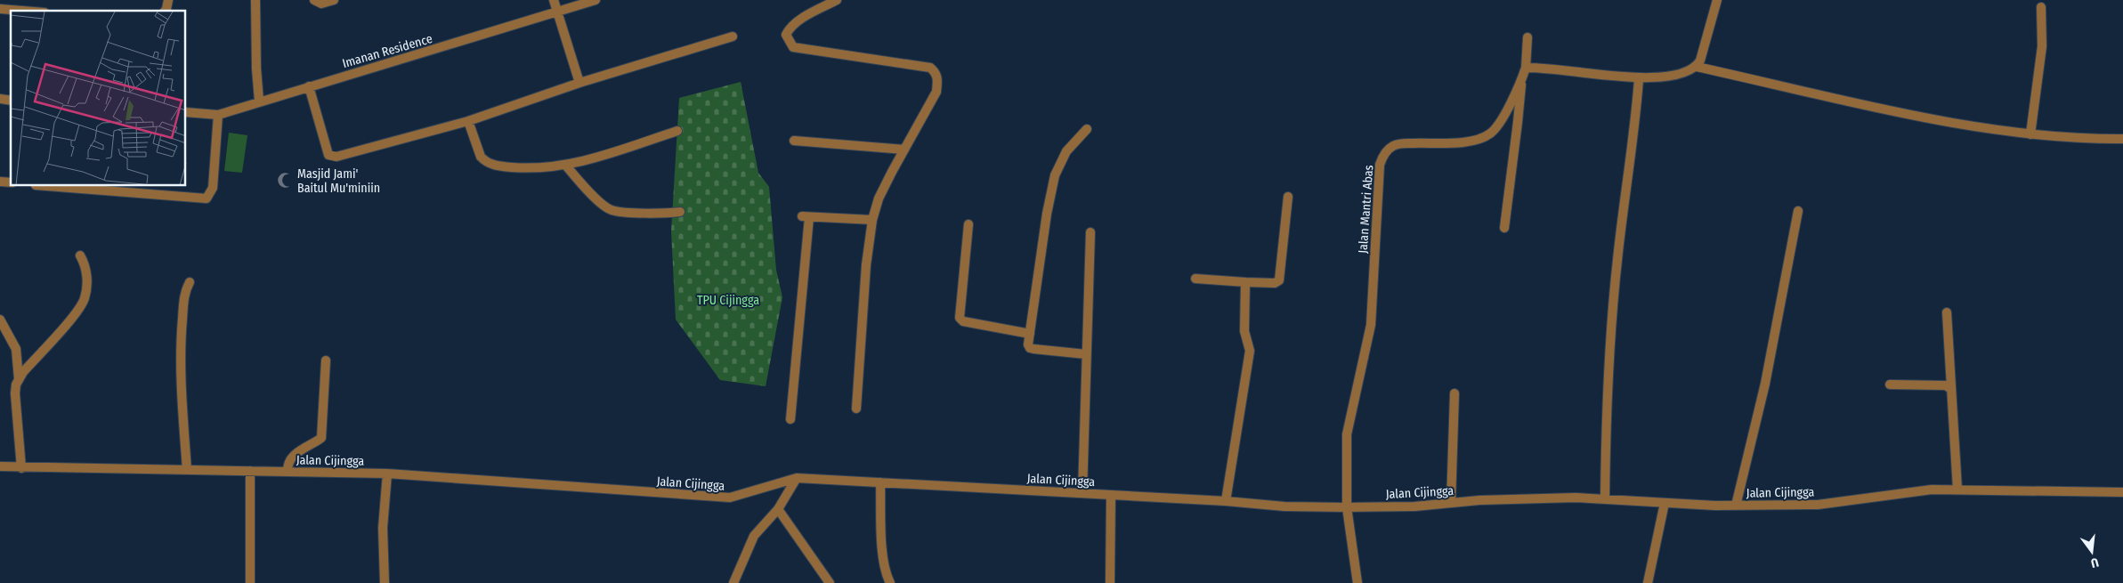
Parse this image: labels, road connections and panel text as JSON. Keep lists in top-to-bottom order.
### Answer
{
  "streets": {
    "street": ["Imanan Residence", "Jalan Mantri Abas", "Jalan Cijingga"]
  },
  "crossings": [
    ["Jalan Mantri Abas", "Jalan Cijingga"]
  ],
  "parks": ["TPU Cijingga"],
  "places": {
    "mosque": ["Masjid Jami' Baitul Mu'miniin"]
  },
  "north": "bottom"
}
